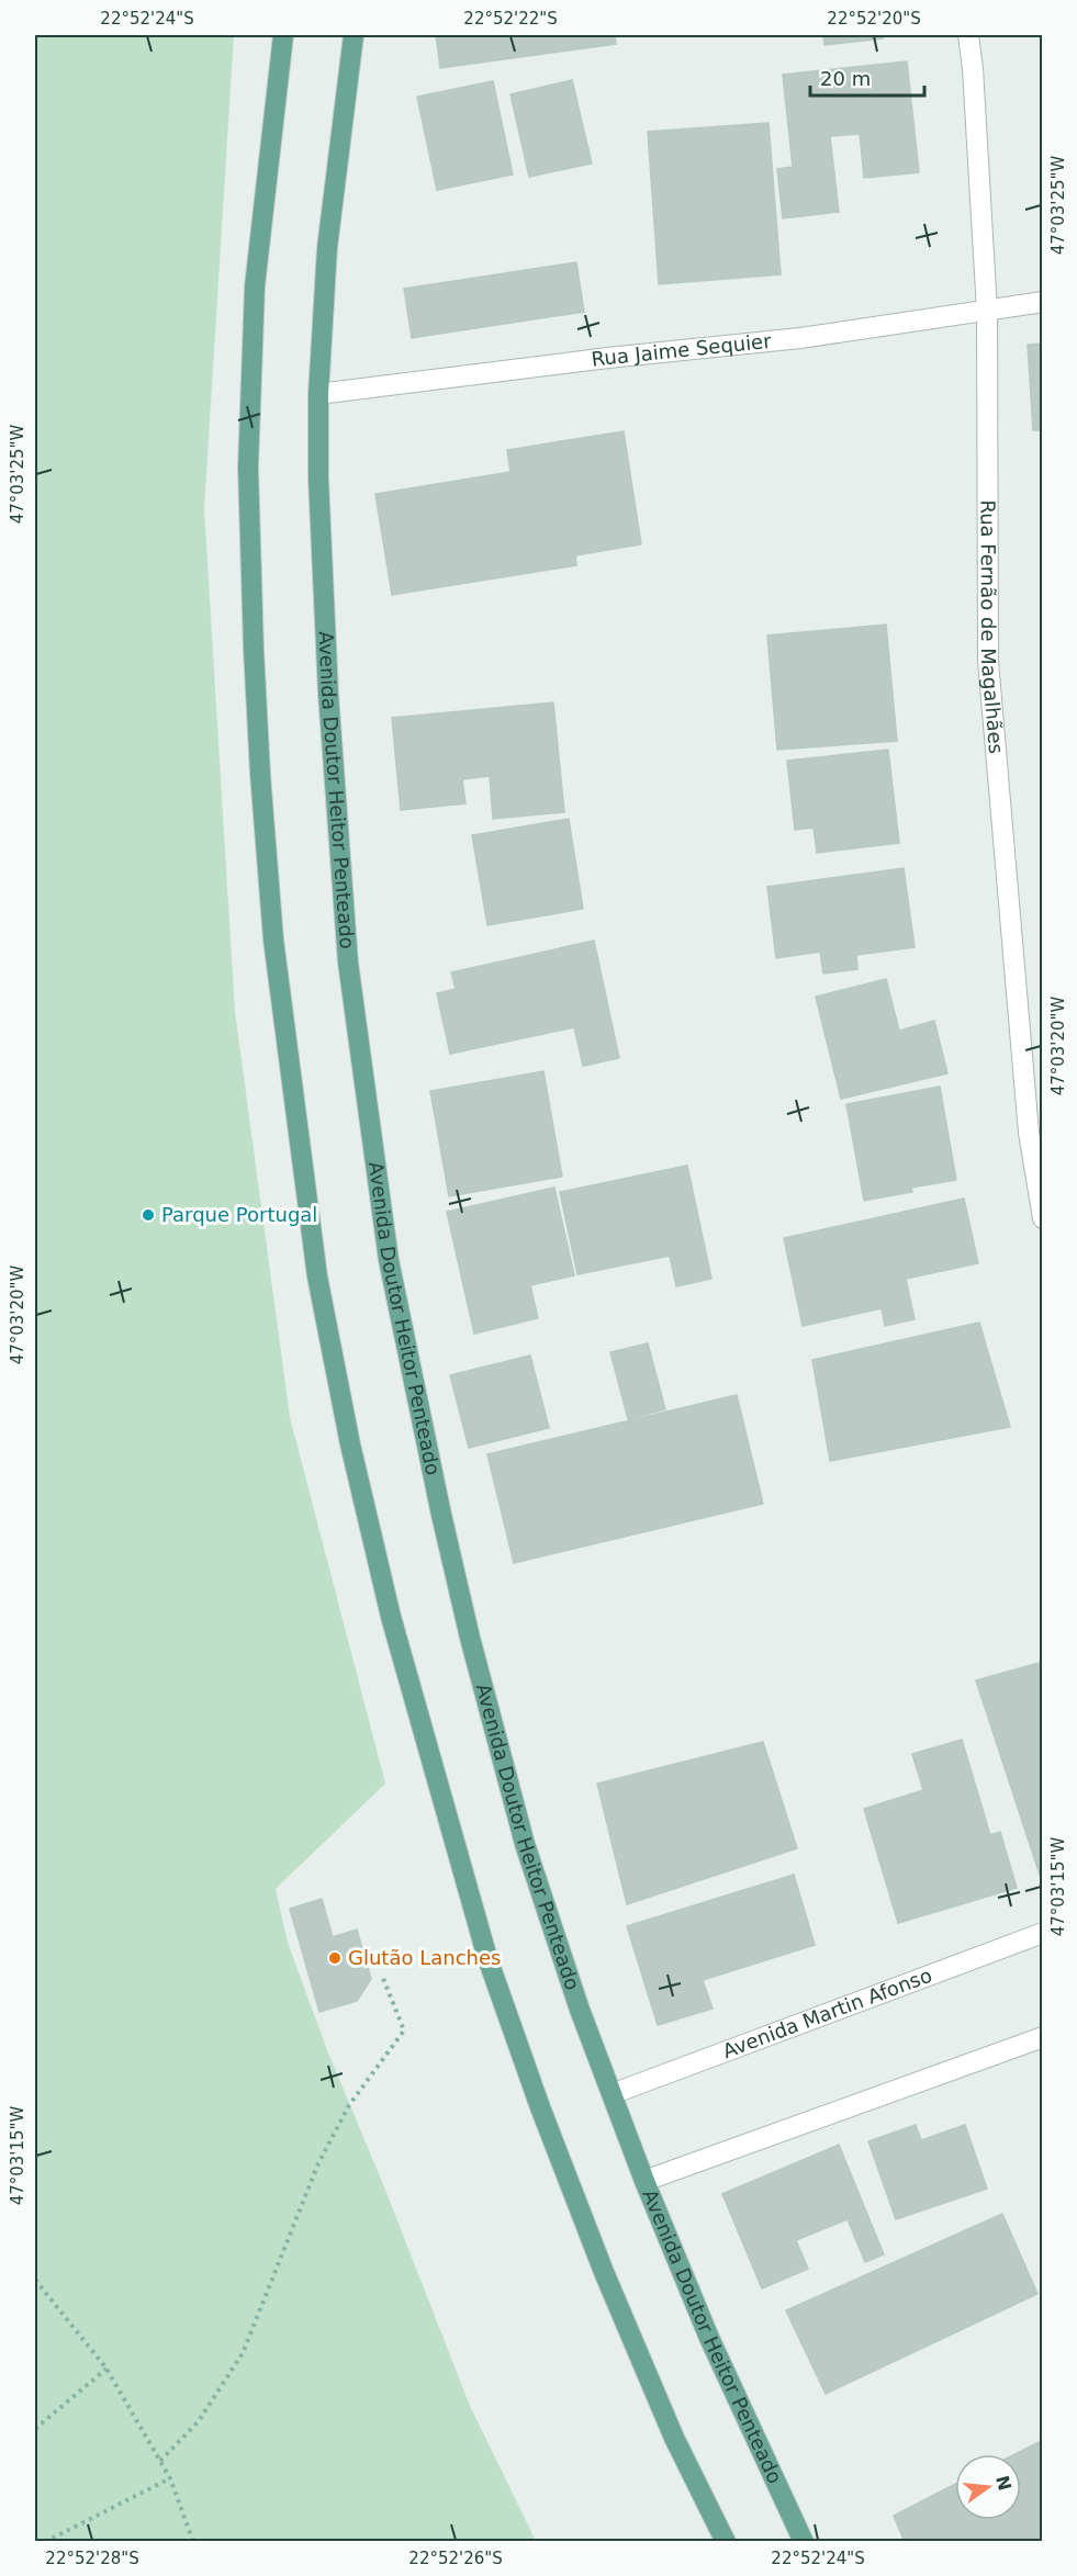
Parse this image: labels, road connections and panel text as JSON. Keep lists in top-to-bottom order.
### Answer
{
  "streets": {
    "main road": ["Avenida Doutor Heitor Penteado"],
    "street": ["Rua Jaime Sequier", "Rua Fernão de Magalhães", "Avenida Martin Afonso"]
  },
  "crossings": [
    ["Rua Jaime Sequier", "Rua Fernão de Magalhães"],
    ["Rua Jaime Sequier", "Avenida Doutor Heitor Penteado"],
    ["Avenida Doutor Heitor Penteado", "Avenida Martin Afonso"]
  ],
  "places": ["Parque Portugal", "Glutão Lanches"],
  "scale_bar": "20 m",
  "north": "right",
  "coordinates": [
    "22°52'24\"S",
    "22°52'22\"S",
    "22°52'20\"S",
    "47°03'25\"W",
    "47°03'20\"W",
    "47°03'15\"W",
    "22°52'28\"S",
    "22°52'26\"S"
  ]
}
